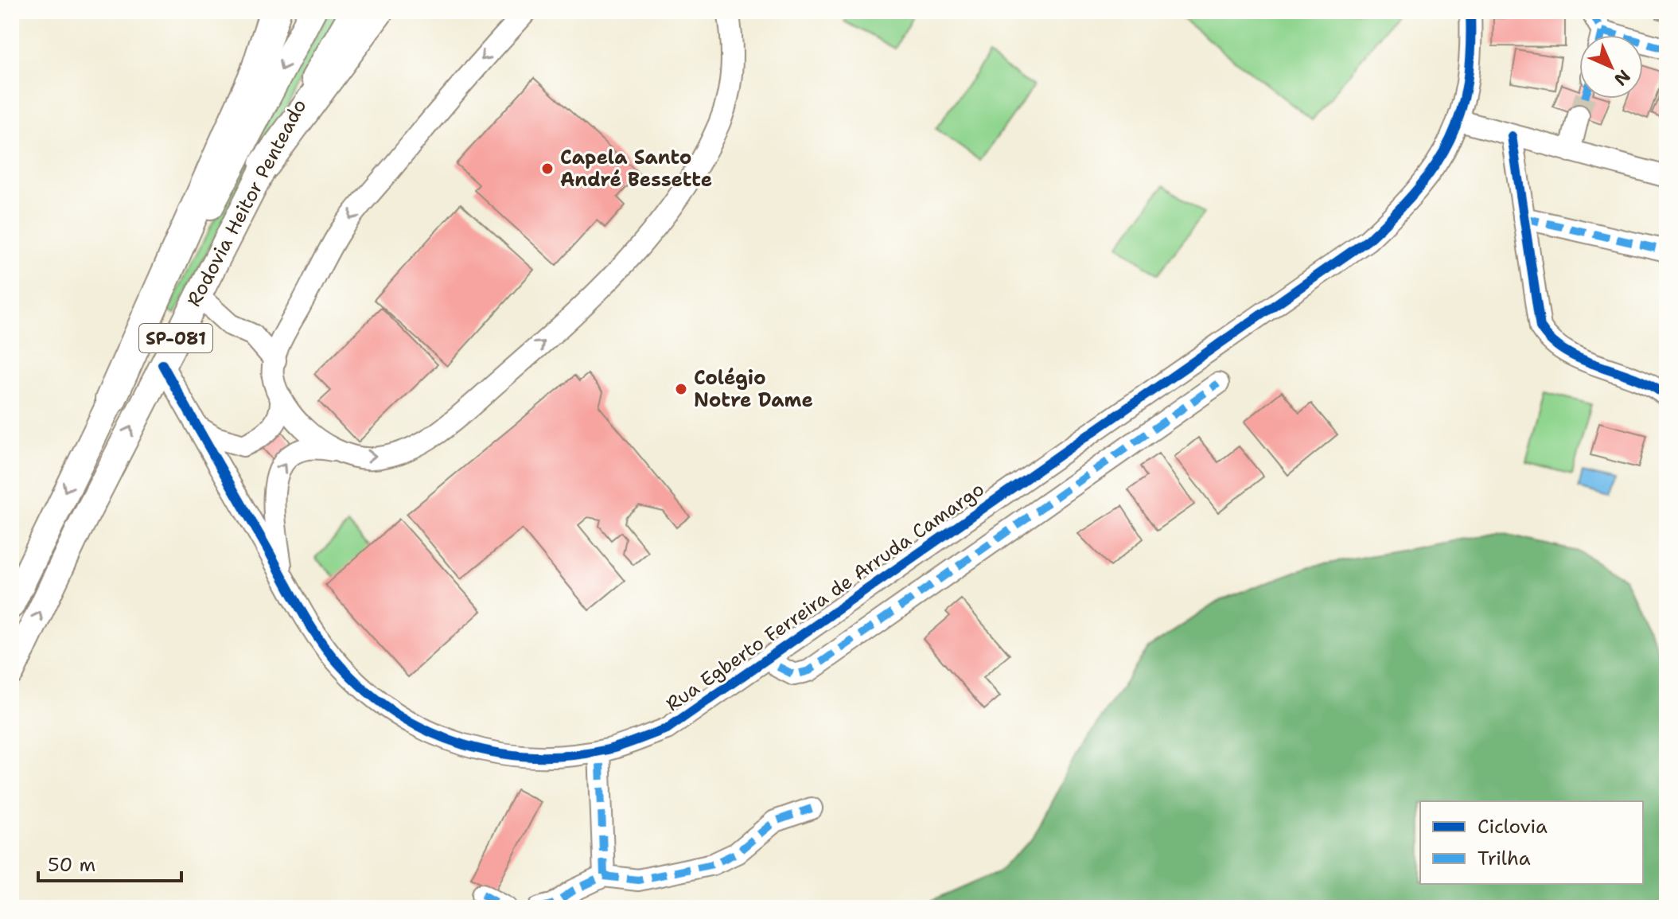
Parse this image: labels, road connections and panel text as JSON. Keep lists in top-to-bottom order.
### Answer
{
  "streets": {
    "main road": ["Rodovia Heitor Penteado", "SP-081"],
    "street": ["Rua Egberto Ferreira de Arruda Camargo"]
  },
  "crossings": [
    ["Rodovia Heitor Penteado", "Rua Egberto Ferreira de Arruda Camargo"]
  ],
  "places": ["Capela Santo André Bessette", "Colégio Notre Dame"],
  "legend": ["Ciclovia", "Trilha"],
  "scale_bar": "50 m",
  "north": "bottom right"
}
